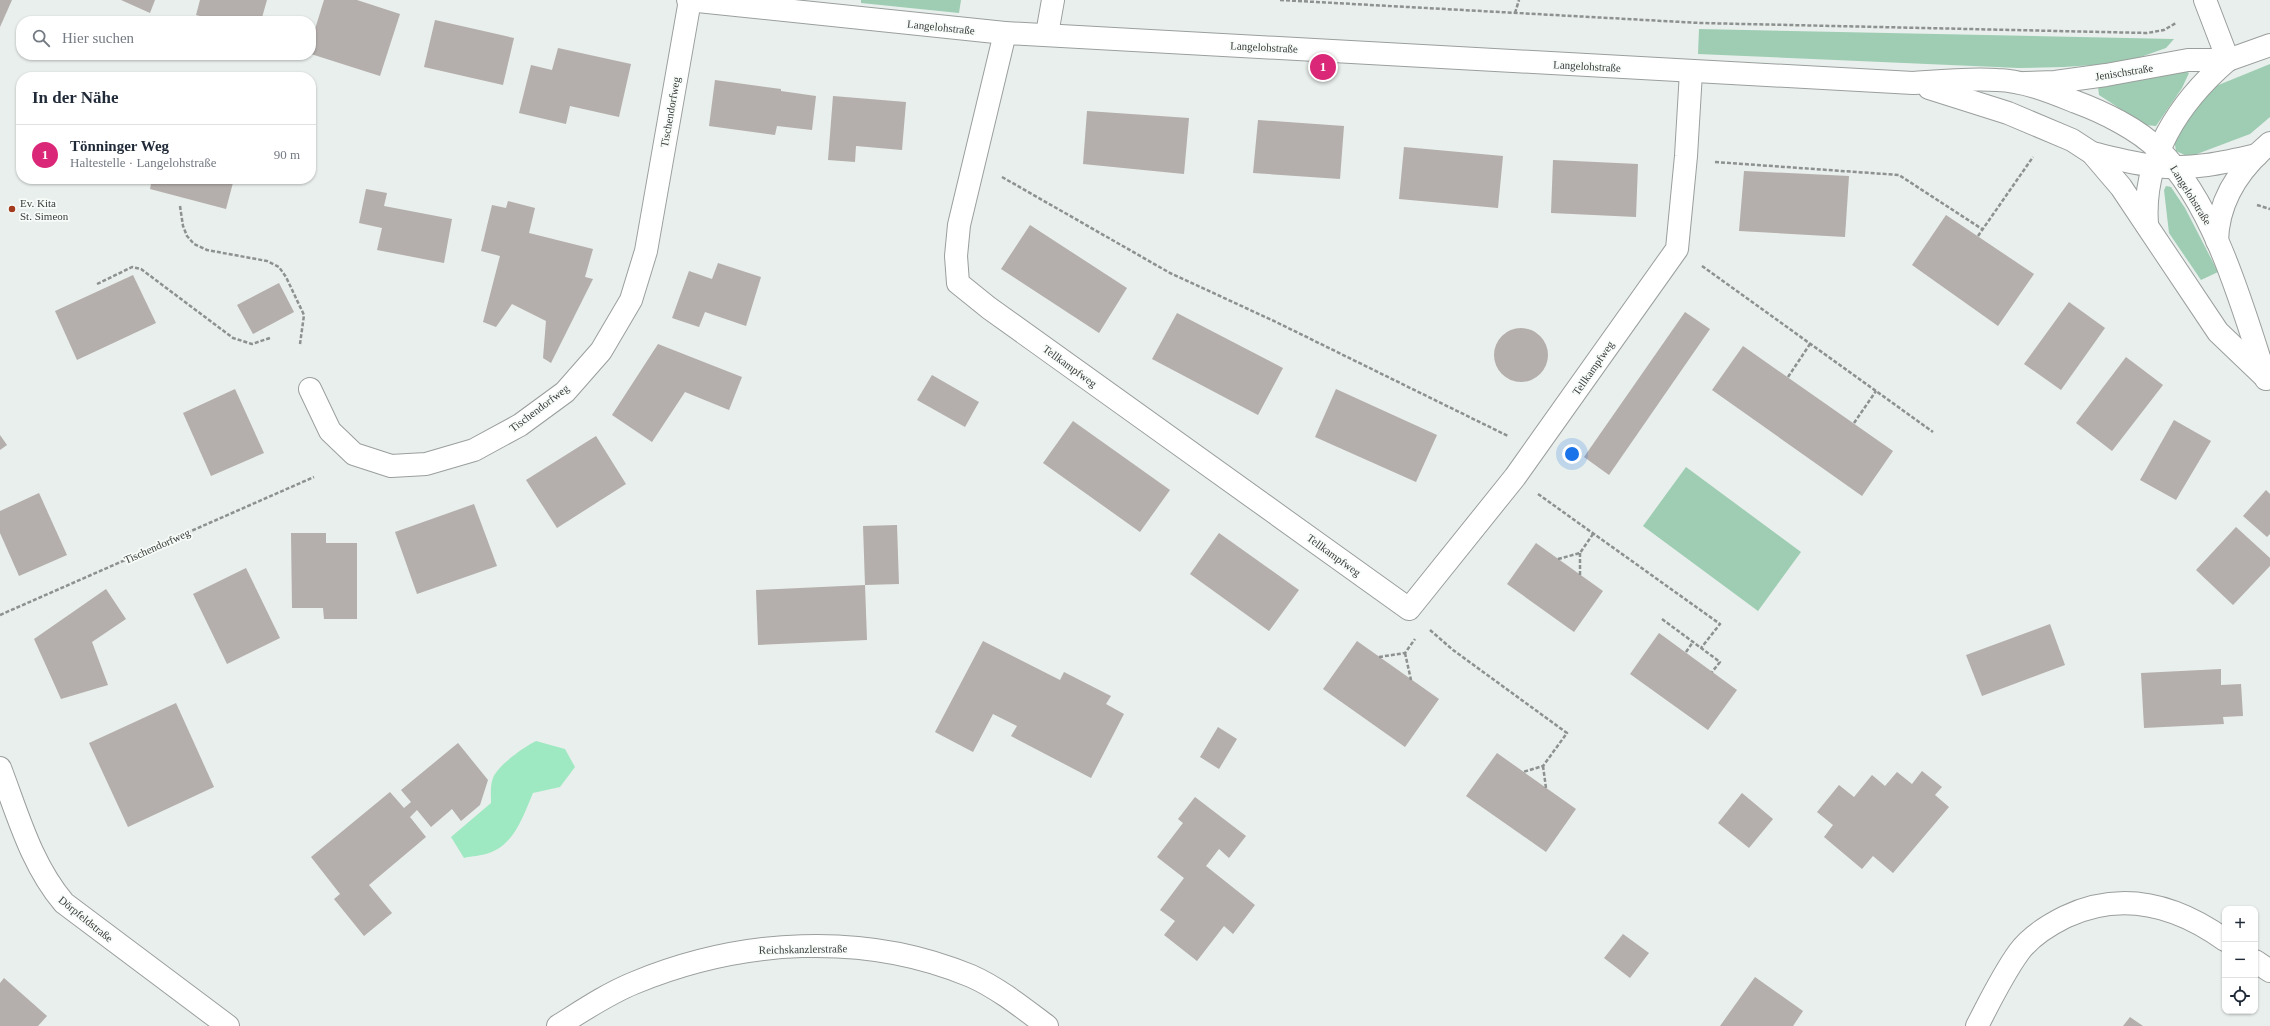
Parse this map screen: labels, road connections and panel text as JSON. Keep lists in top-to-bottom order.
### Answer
{
  "streets": {
    "street": [
      "Langelohstraße",
      "Jenischstraße",
      "Tischendorfweg",
      "Tellkampfweg",
      "Dörpfeldstraße",
      "Reichskanzlerstraße"
    ]
  },
  "crossings": [
    ["Langelohstraße", "Jenischstraße"],
    ["Langelohstraße", "Tischendorfweg"],
    ["Langelohstraße", "Tellkampfweg"]
  ],
  "places": ["Ev. Kita St. Simeon"],
  "page": {
    "search": "Hier suchen",
    "pins": "1",
    "heading": "In der Nähe",
    "list": [
      {
        "mark": "1",
        "name": "Tönninger Weg",
        "note": "Haltestelle · Langelohstraße",
        "value": "90 m"
      }
    ],
    "map_buttons": ["+", "−"]
  }
}
